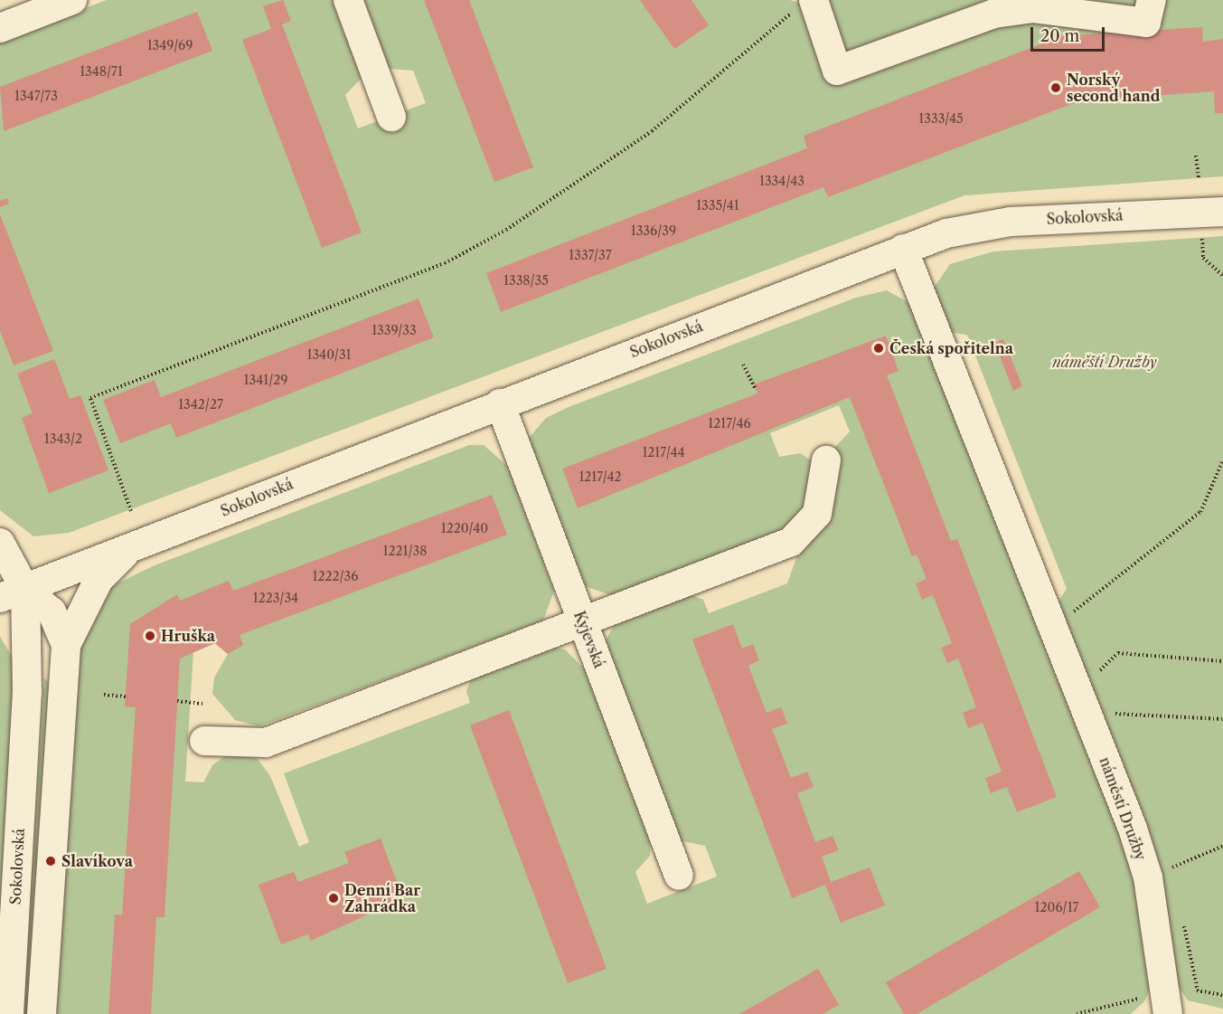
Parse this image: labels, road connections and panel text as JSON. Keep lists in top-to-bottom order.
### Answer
{
  "streets": {
    "street": ["Sokolovská", "Kyjevská", "náměstí Družby"]
  },
  "crossings": [
    ["Sokolovská", "Kyjevská"],
    ["Sokolovská", "náměstí Družby"]
  ],
  "parks": ["náměstí Družby"],
  "places": [
    "Norský second hand",
    "Česká spořitelna",
    "Hruška",
    "Slavíkova",
    "Denní Bar Zahrádka"
  ],
  "house_numbers": [
    "1349/69",
    "1348/71",
    "1347/73",
    "1333/45",
    "1334/43",
    "1335/41",
    "1336/39",
    "1337/37",
    "1338/35",
    "1339/33",
    "1340/31",
    "1341/29",
    "1342/27",
    "1217/46",
    "1343/2",
    "1217/44",
    "1217/42",
    "1220/40",
    "1221/38",
    "1222/36",
    "1223/34",
    "1206/17"
  ],
  "scale_bar": "20 m"
}
